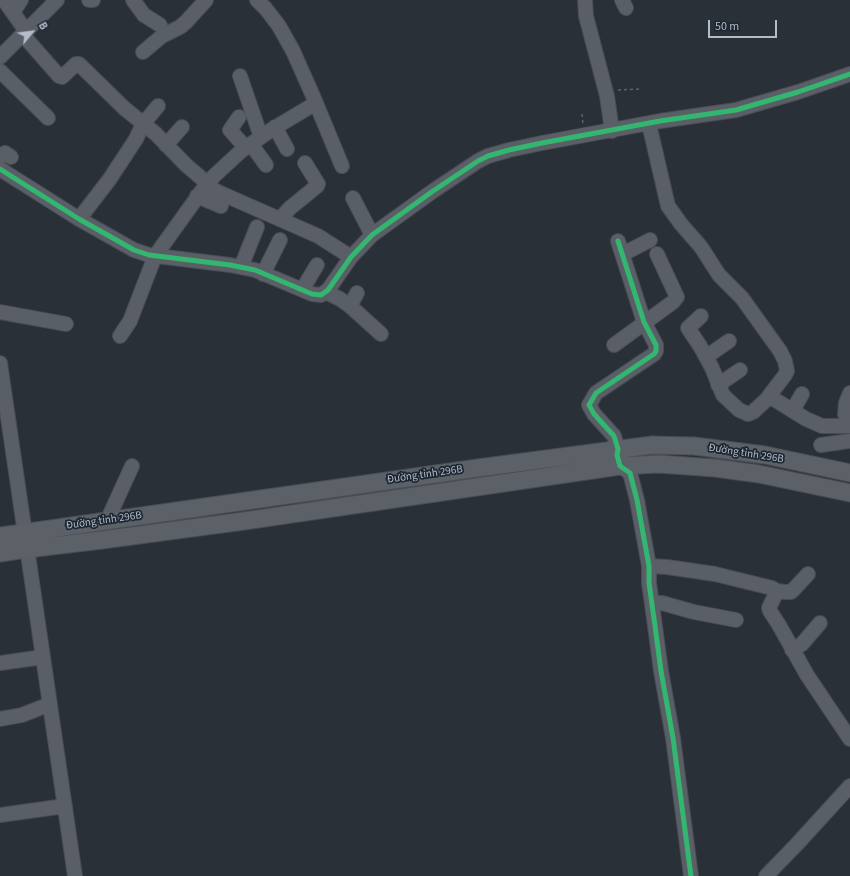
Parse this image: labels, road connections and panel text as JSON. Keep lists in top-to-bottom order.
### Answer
{
  "streets": {
    "main road": ["Đường tỉnh 296B"]
  },
  "scale_bar": "50 m",
  "north": "top right"
}
